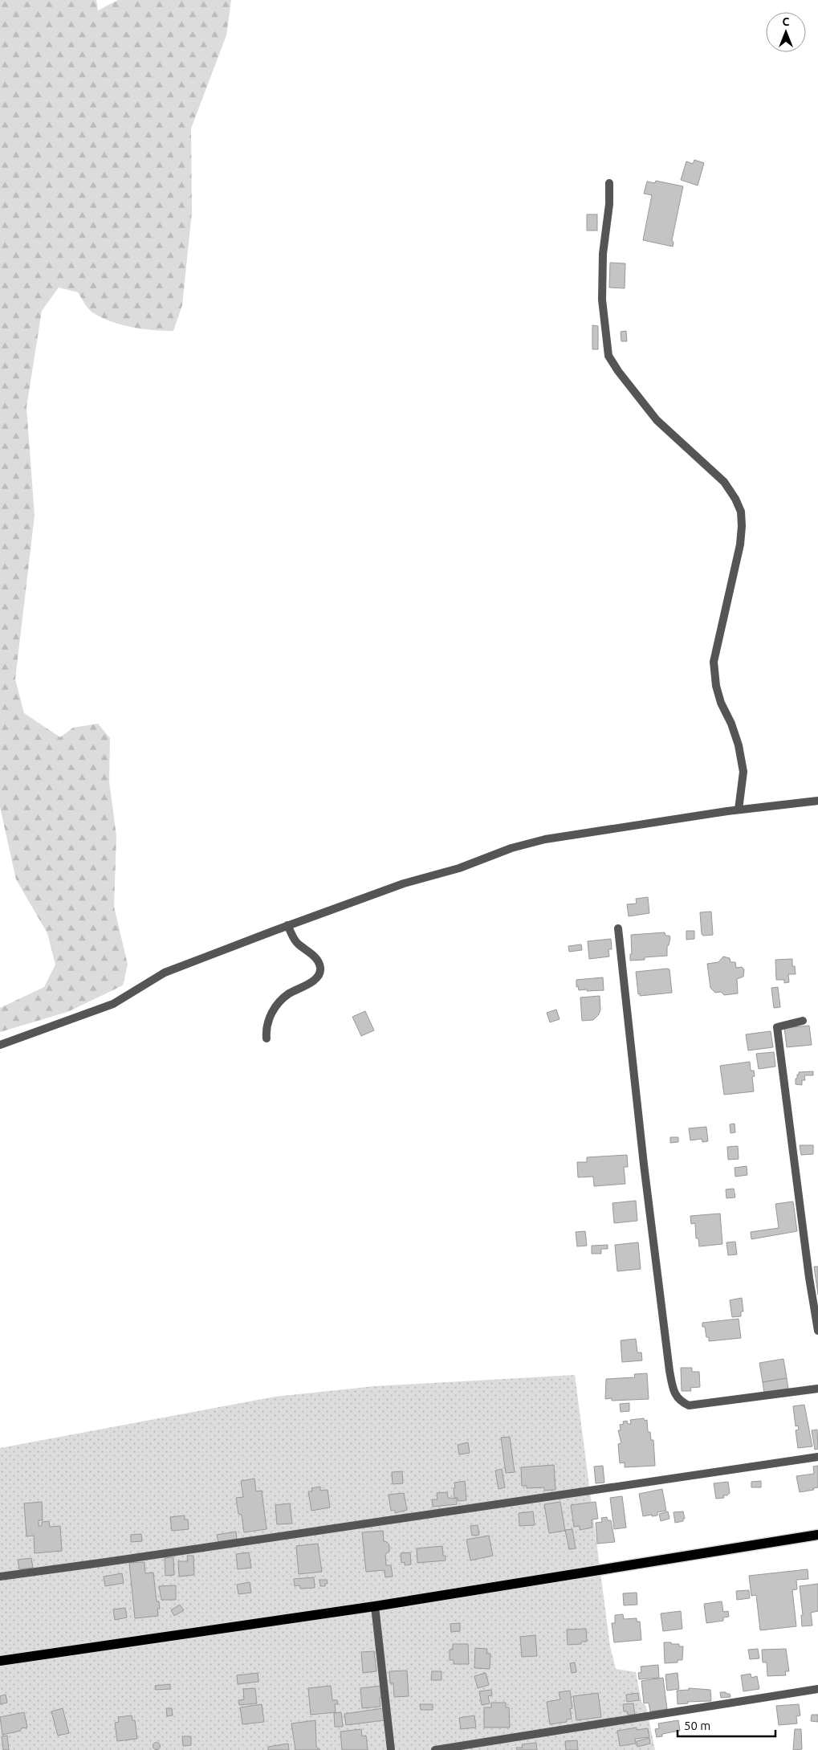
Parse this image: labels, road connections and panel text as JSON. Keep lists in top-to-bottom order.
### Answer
{
  "scale_bar": "50 m",
  "north": "top"
}
